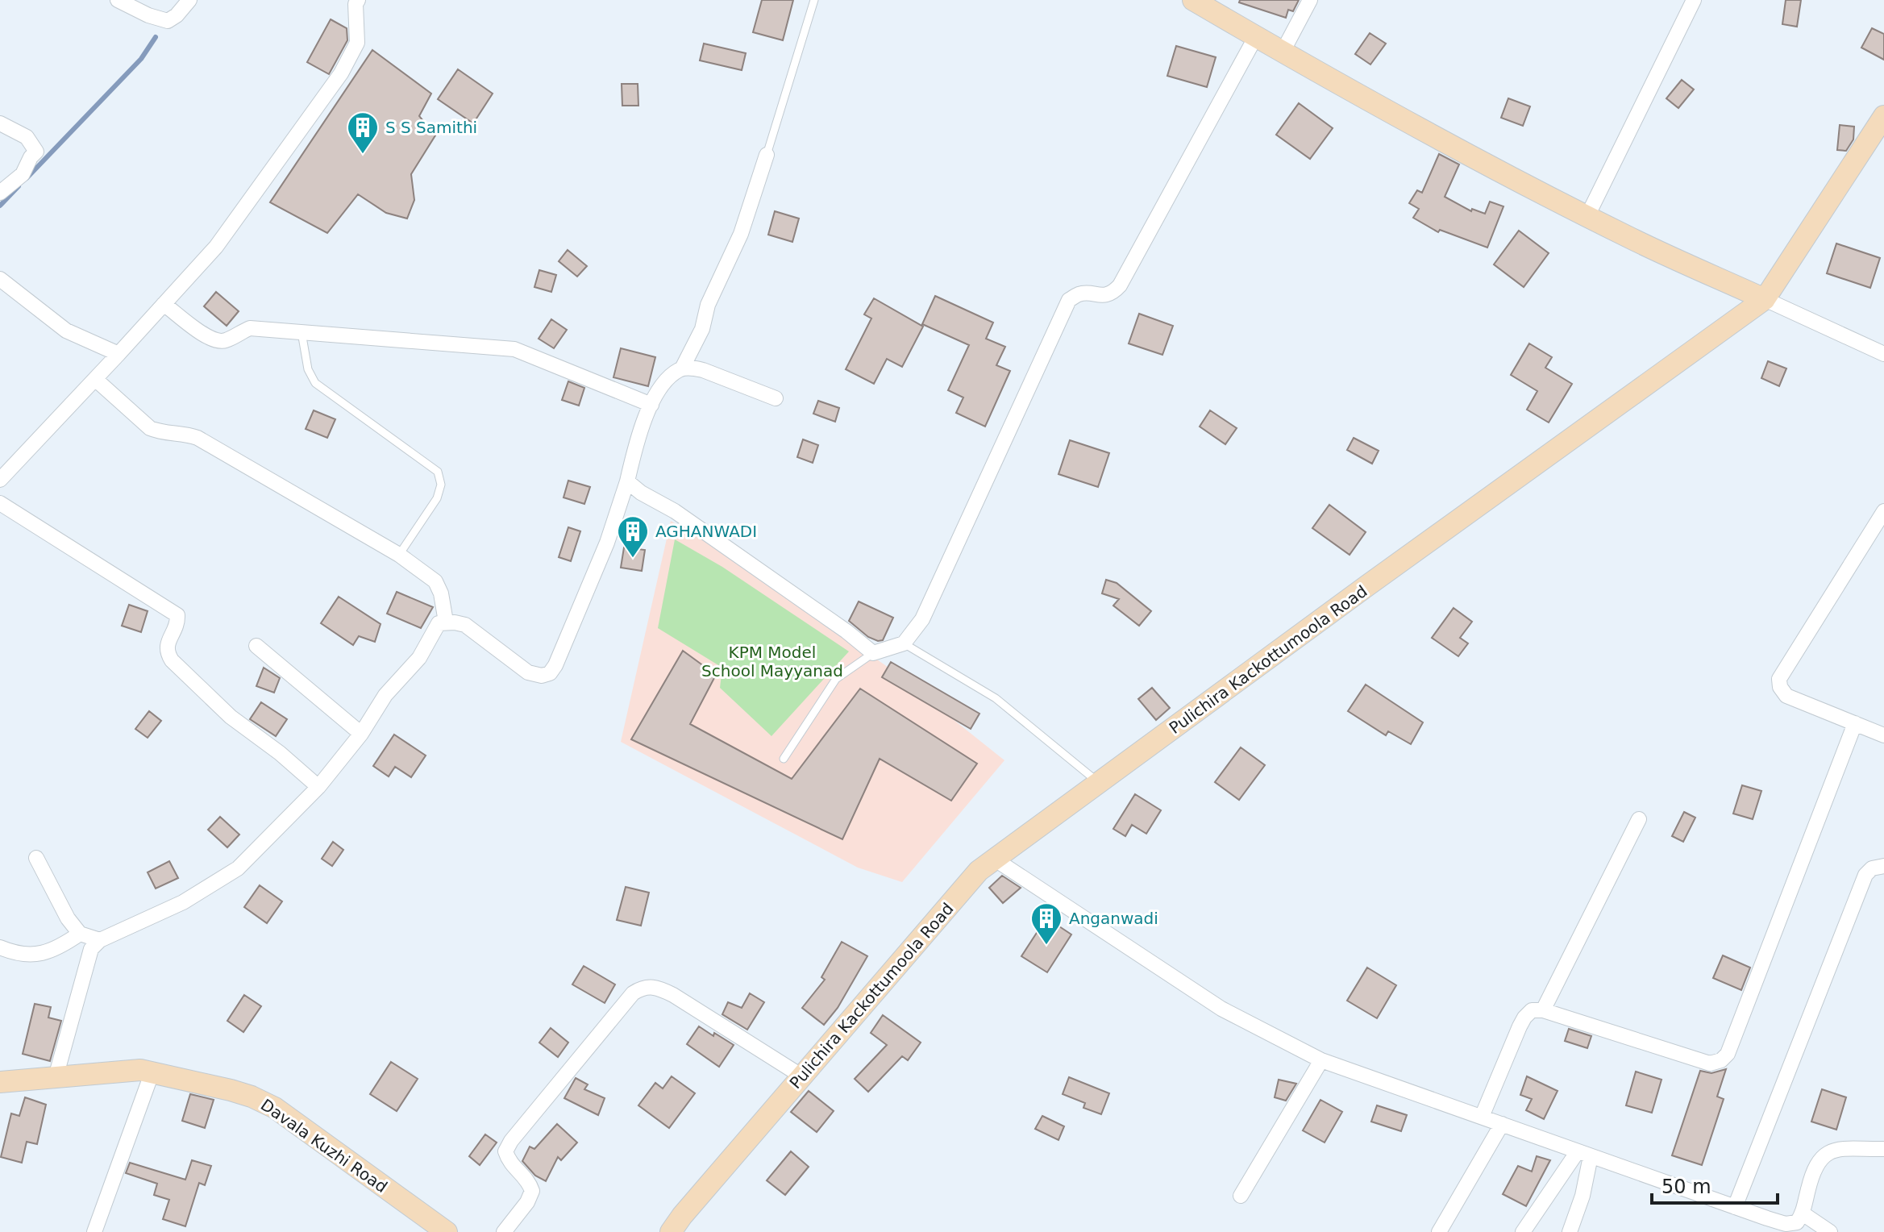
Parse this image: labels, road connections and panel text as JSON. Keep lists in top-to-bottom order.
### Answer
{
  "streets": {
    "main road": ["Pulichira Kackottumoola Road", "Davala Kuzhi Road"]
  },
  "parks": ["KPM Model School Mayyanad"],
  "places": {
    "building": ["S S Samithi", "AGHANWADI", "Anganwadi"]
  },
  "scale_bar": "50 m"
}
